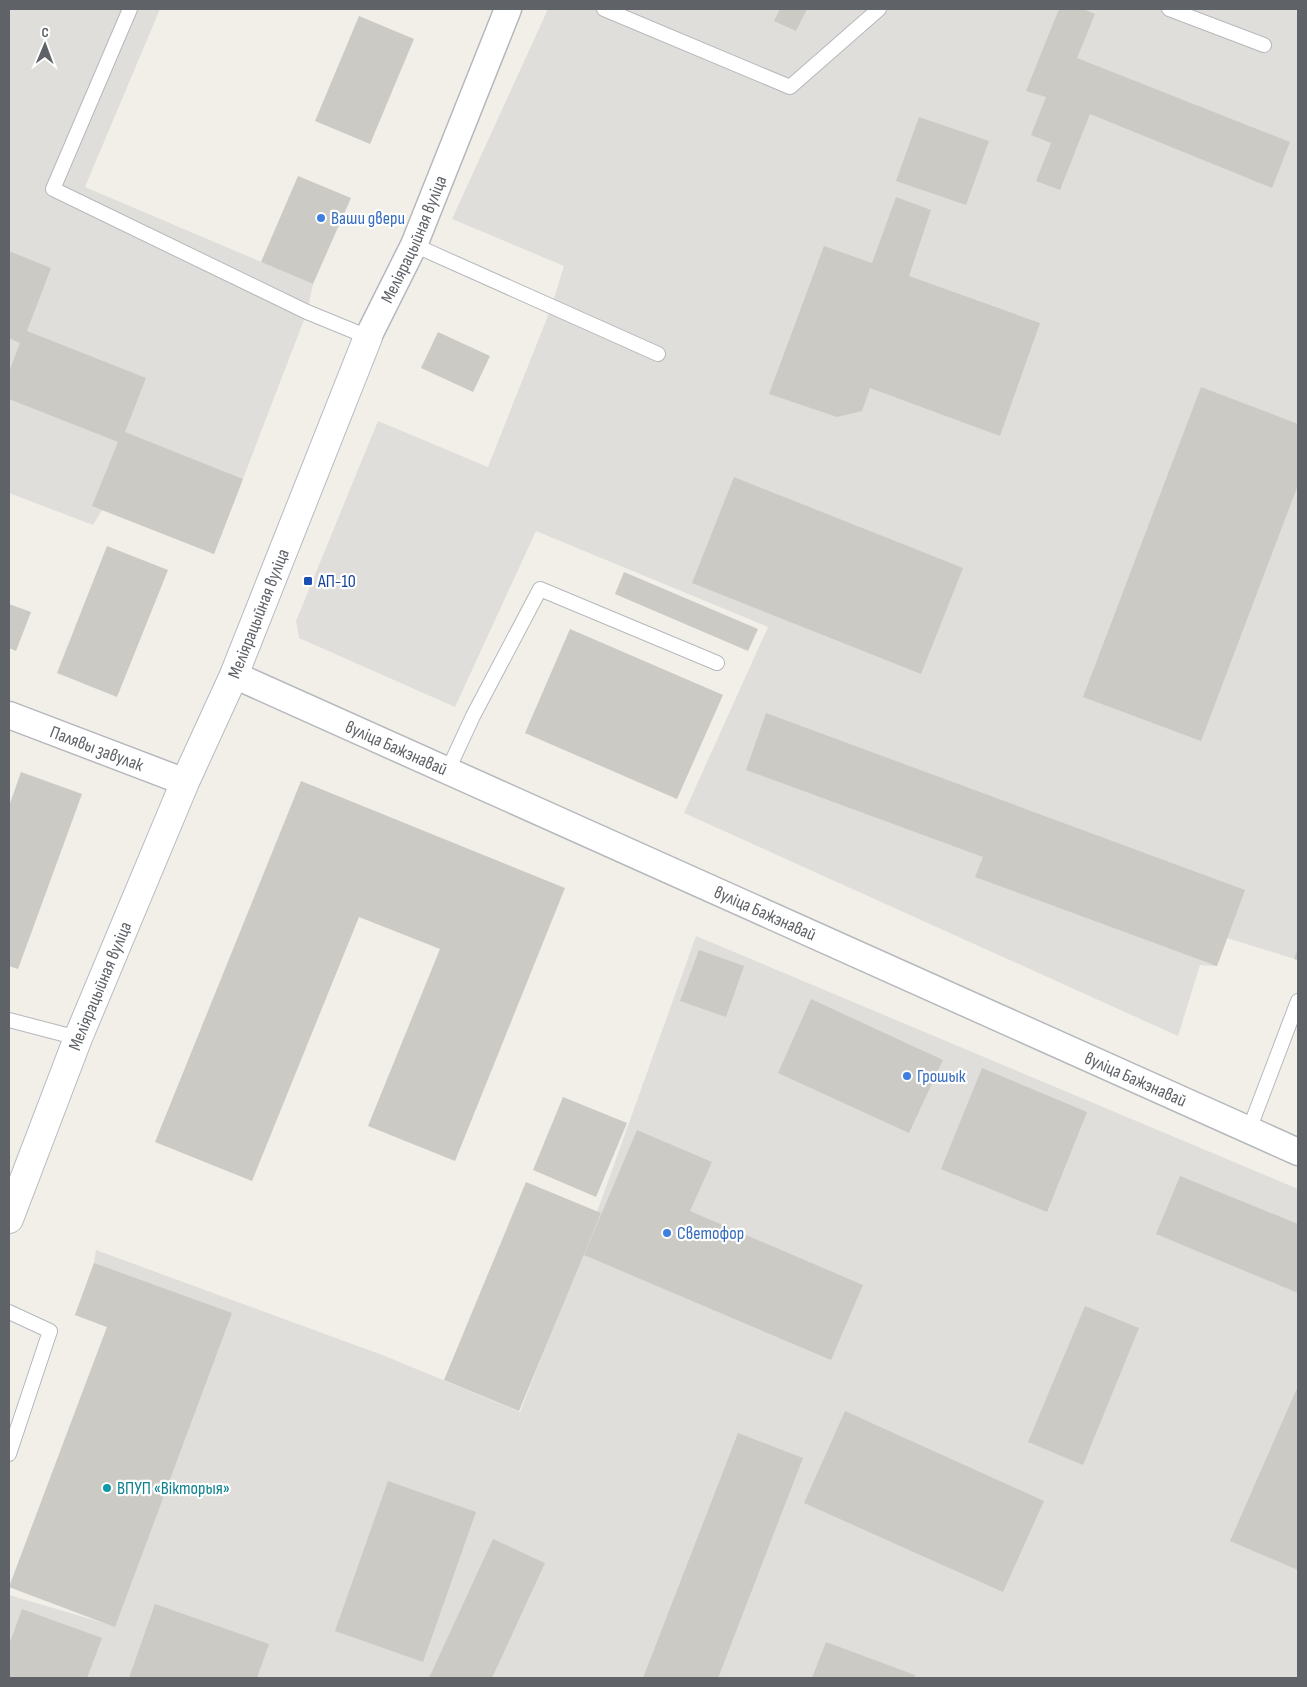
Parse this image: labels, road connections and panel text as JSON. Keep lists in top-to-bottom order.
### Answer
{
  "streets": {
    "street": ["Меліярацыйная вуліца", "вуліца Бажэнавай", "Палявы завулак"]
  },
  "crossings": [
    ["Меліярацыйная вуліца", "вуліца Бажэнавай"],
    ["Меліярацыйная вуліца", "Палявы завулак"]
  ],
  "places": {
    "other": [
      "Ваши двери",
      "Грошык",
      "Светофор",
      "ВПУП «Вікторыя»"
    ],
    "transit": ["АП-10"]
  },
  "north": "top"
}
